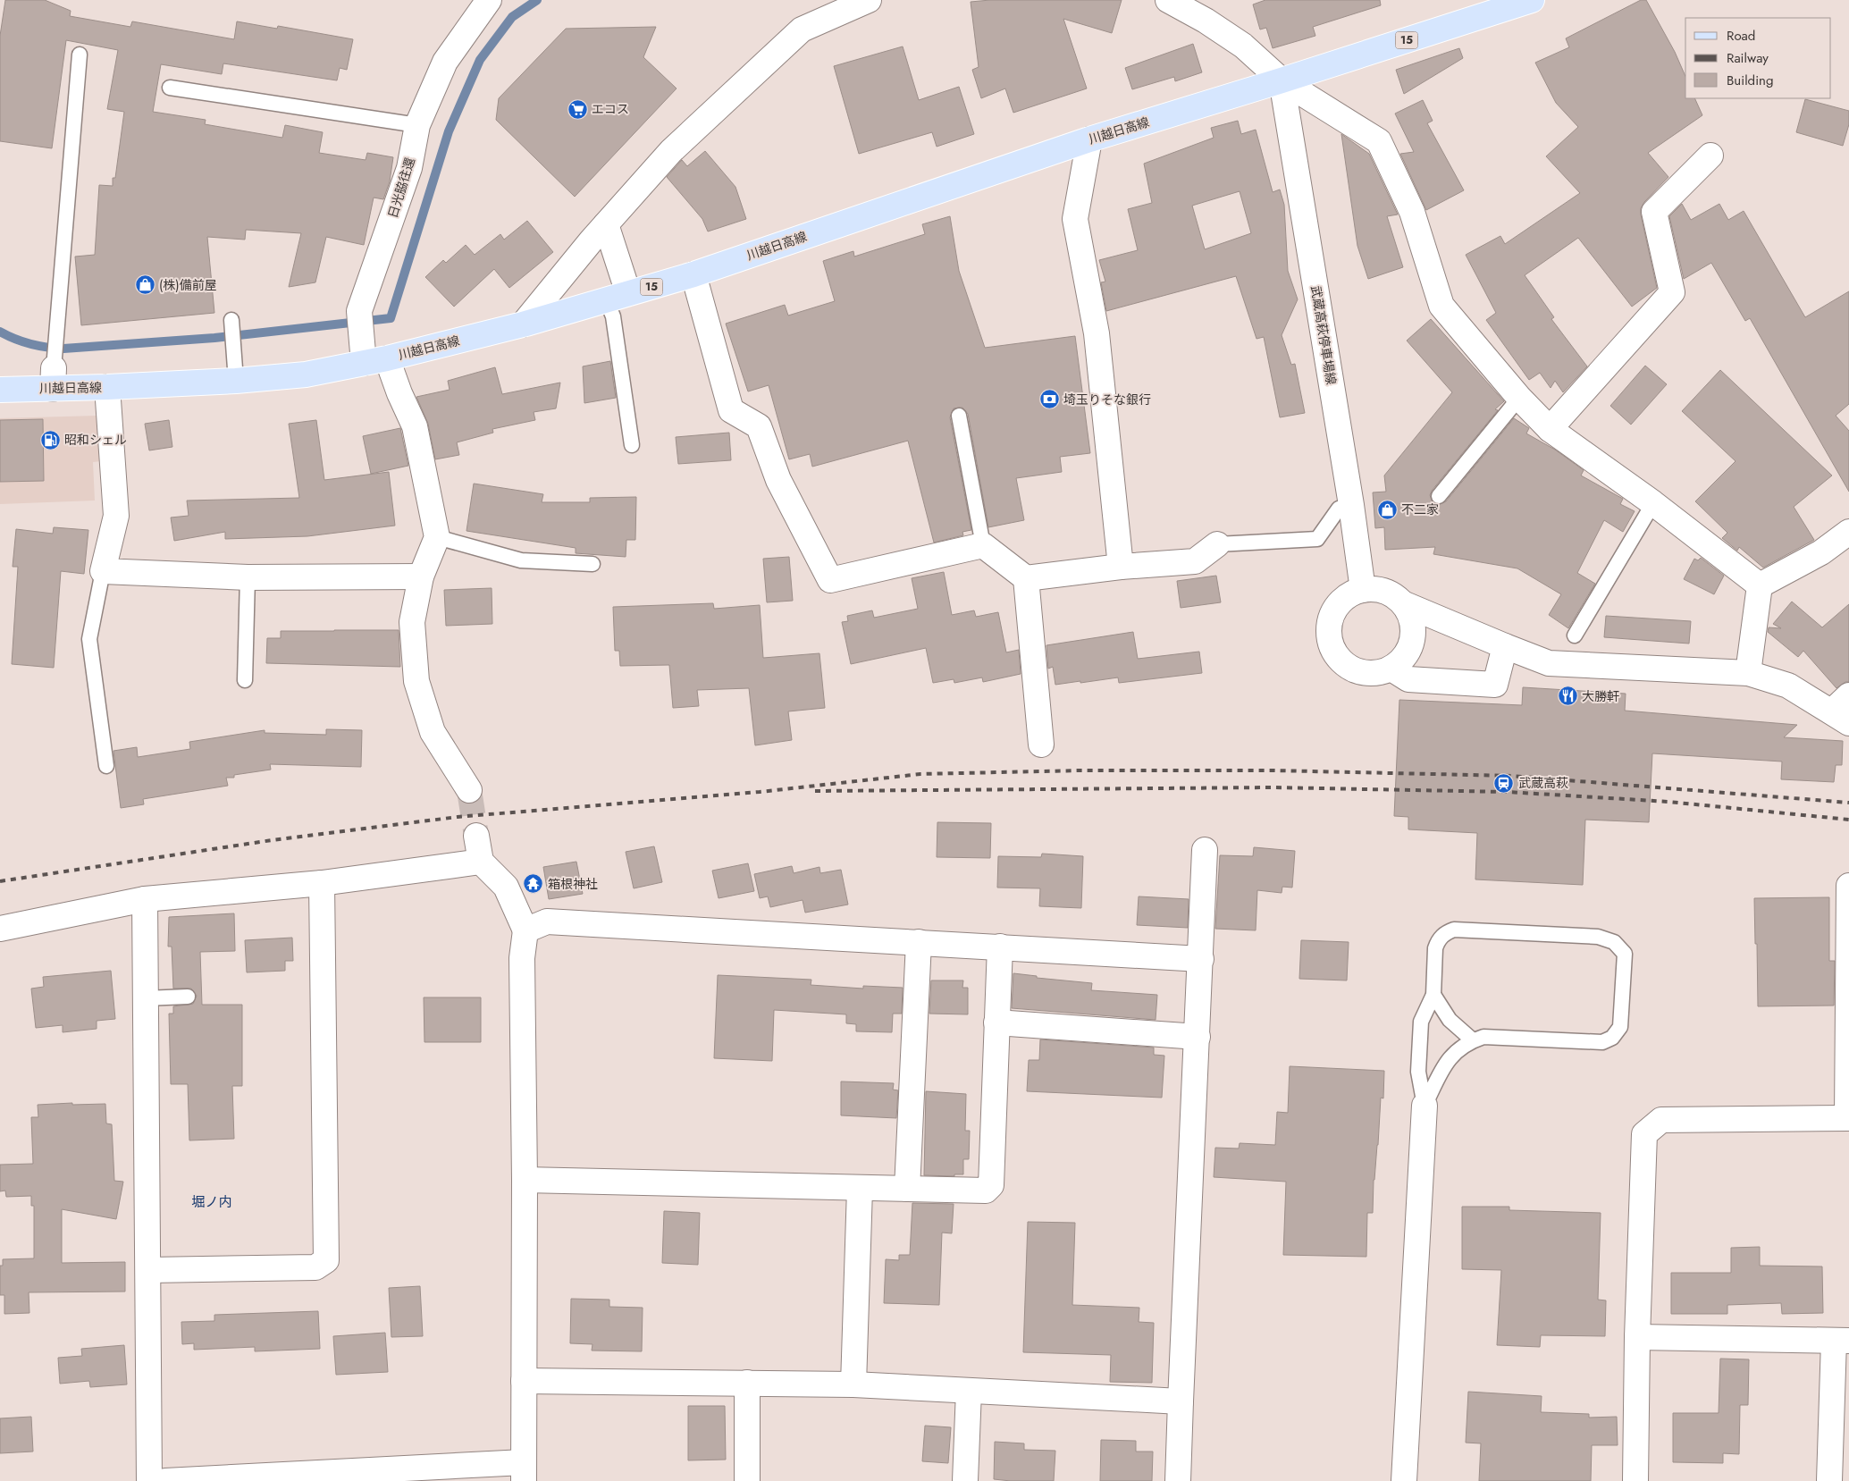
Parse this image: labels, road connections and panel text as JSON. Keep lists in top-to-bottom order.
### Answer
{
  "streets": {
    "main road": ["15", "川越日高線"],
    "street": ["日光脇往還", "武蔵高萩停車場線"]
  },
  "crossings": [
    ["川越日高線", "日光脇往還"],
    ["川越日高線", "武蔵高萩停車場線"]
  ],
  "districts": ["堀ノ内"],
  "places": {
    "supermarket": ["エコス"],
    "shop": ["(株)備前屋", "不二家"],
    "bank": ["埼玉りそな銀行"],
    "fuel station": ["昭和シェル"],
    "restaurant": ["大勝軒"],
    "station": ["武蔵高萩"],
    "temple": ["箱根神社"]
  },
  "legend": ["Road", "Railway", "Building"]
}
